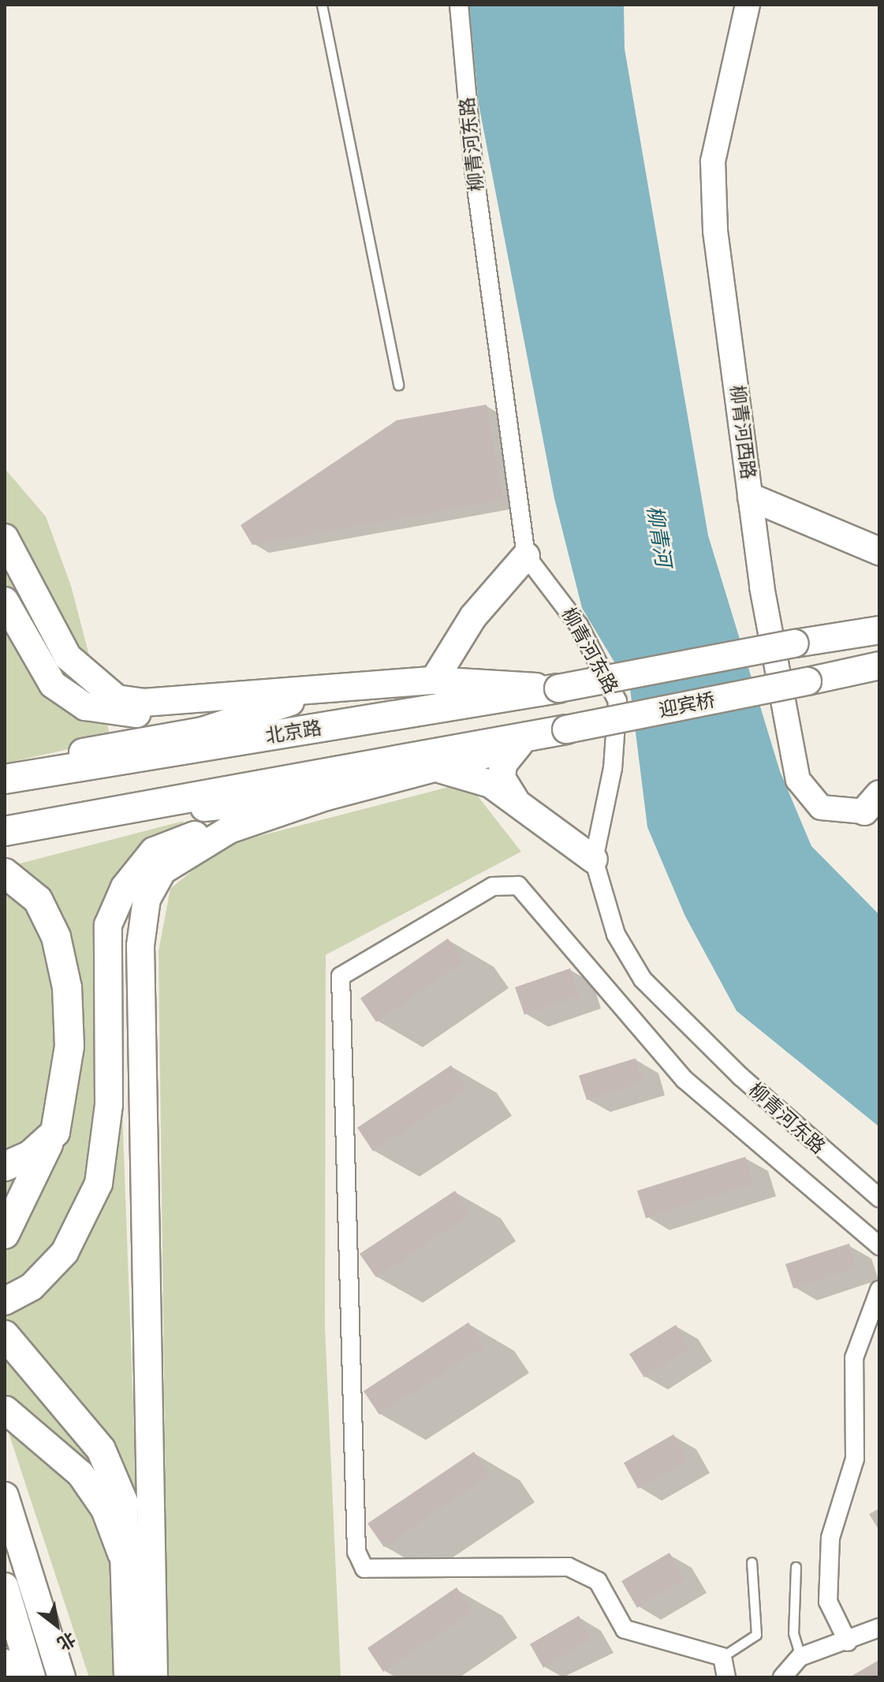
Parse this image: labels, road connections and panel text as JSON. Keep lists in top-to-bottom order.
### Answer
{
  "streets": {
    "highway": ["北京路"],
    "main road": ["柳青河西路", "迎宾桥"],
    "street": ["柳青河东路"]
  },
  "water": ["柳青河"],
  "north": "bottom right"
}
